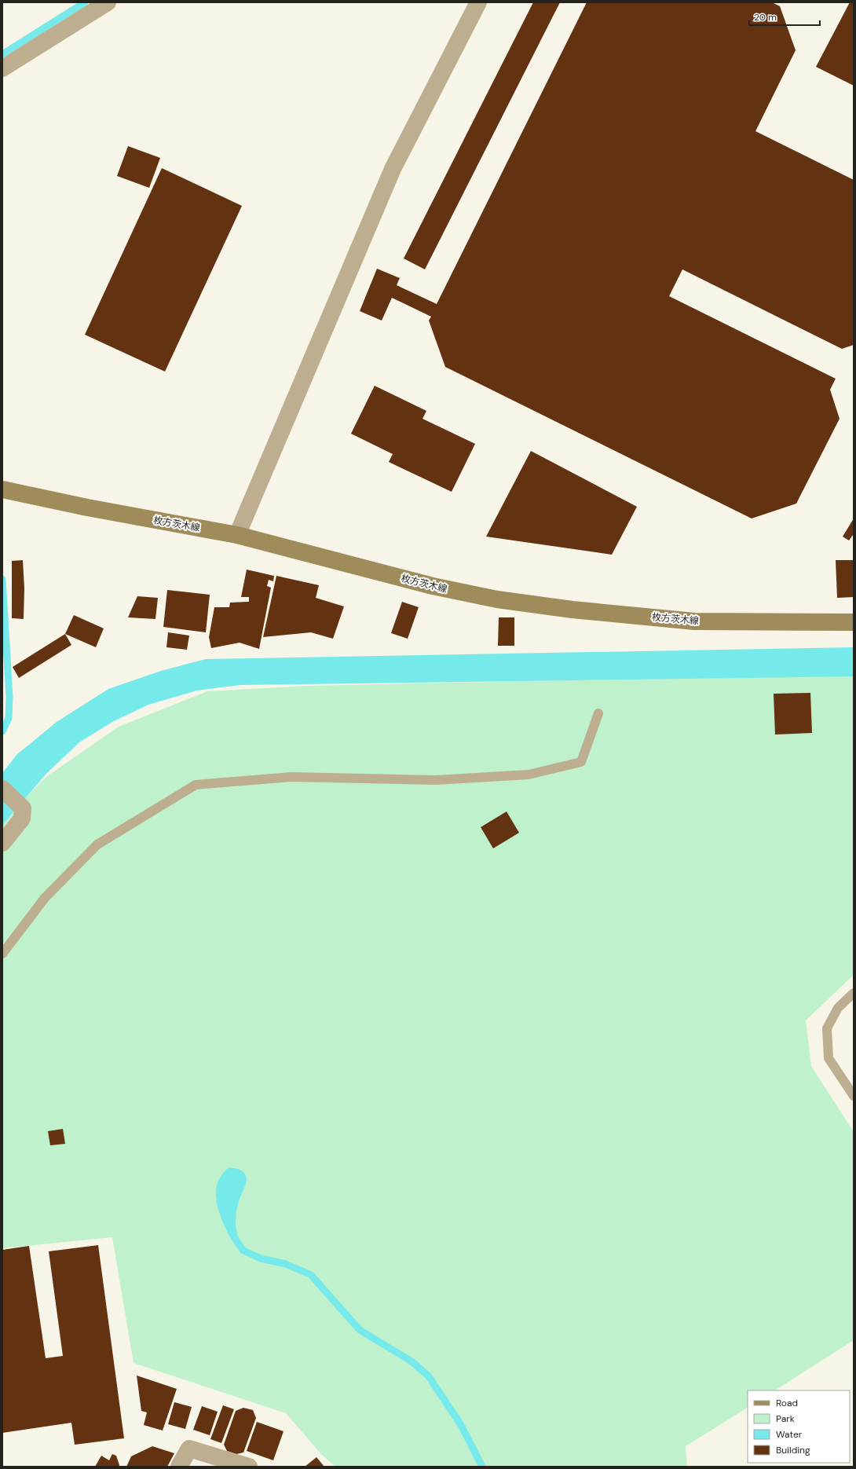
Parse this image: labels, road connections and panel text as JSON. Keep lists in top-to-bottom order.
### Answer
{
  "streets": {
    "main road": ["枚方茨木線"]
  },
  "legend": [
    "Road",
    "Park",
    "Water",
    "Building"
  ],
  "scale_bar": "20 m"
}
